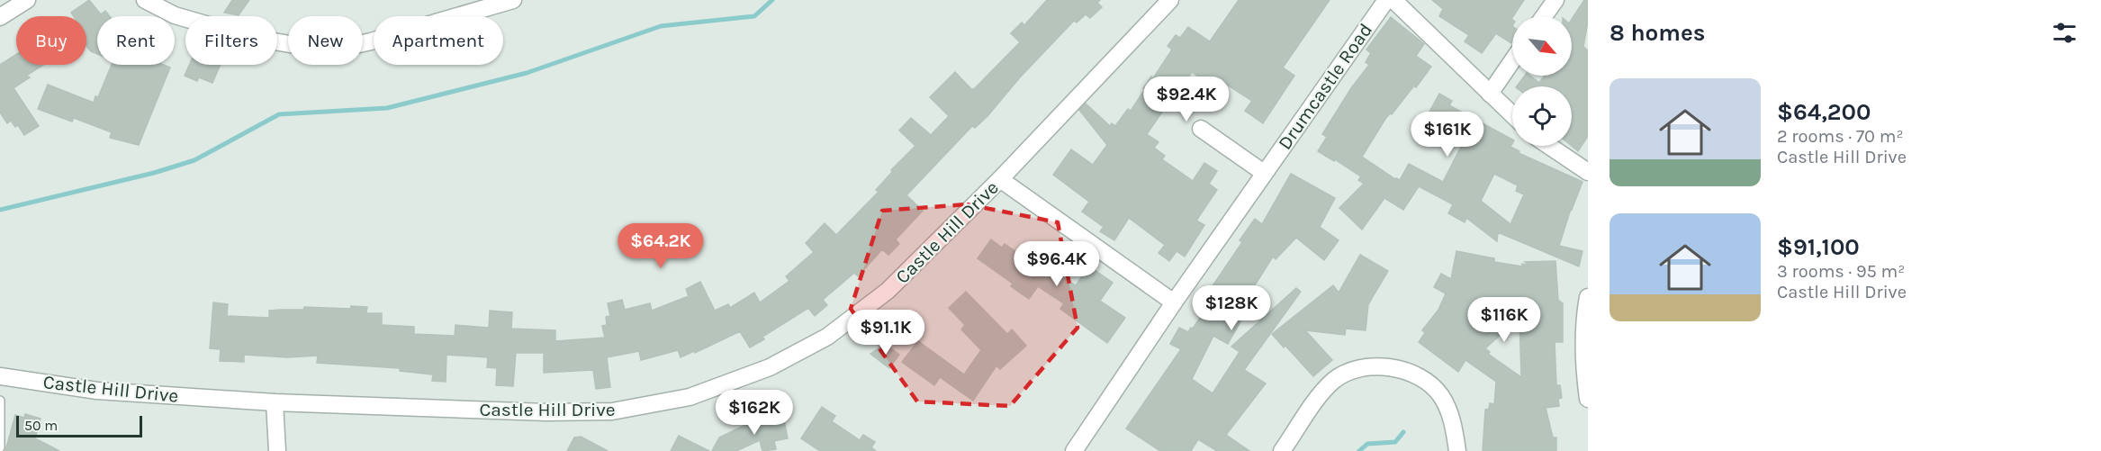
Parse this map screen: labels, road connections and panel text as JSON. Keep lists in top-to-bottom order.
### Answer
{
  "streets": {
    "street": ["Drumcastle Road", "Castle Hill Drive"]
  },
  "scale_bar": "50 m",
  "north": "bottom right",
  "page": {
    "heading": "8 homes",
    "chip": [
      "Buy",
      "Rent",
      "Filters",
      "New",
      "Apartment"
    ],
    "list": [
      {
        "name": "$64,200",
        "note": "2 rooms · 70 m² · Castle Hill Drive"
      },
      {
        "name": "$91,100",
        "note": "3 rooms · 95 m² · Castle Hill Drive"
      }
    ],
    "price": [
      "$92.4K",
      "$161K",
      "$64.2K",
      "$96.4K",
      "$128K",
      "$116K",
      "$91.1K",
      "$162K"
    ],
    "scale": "50 m"
  }
}
